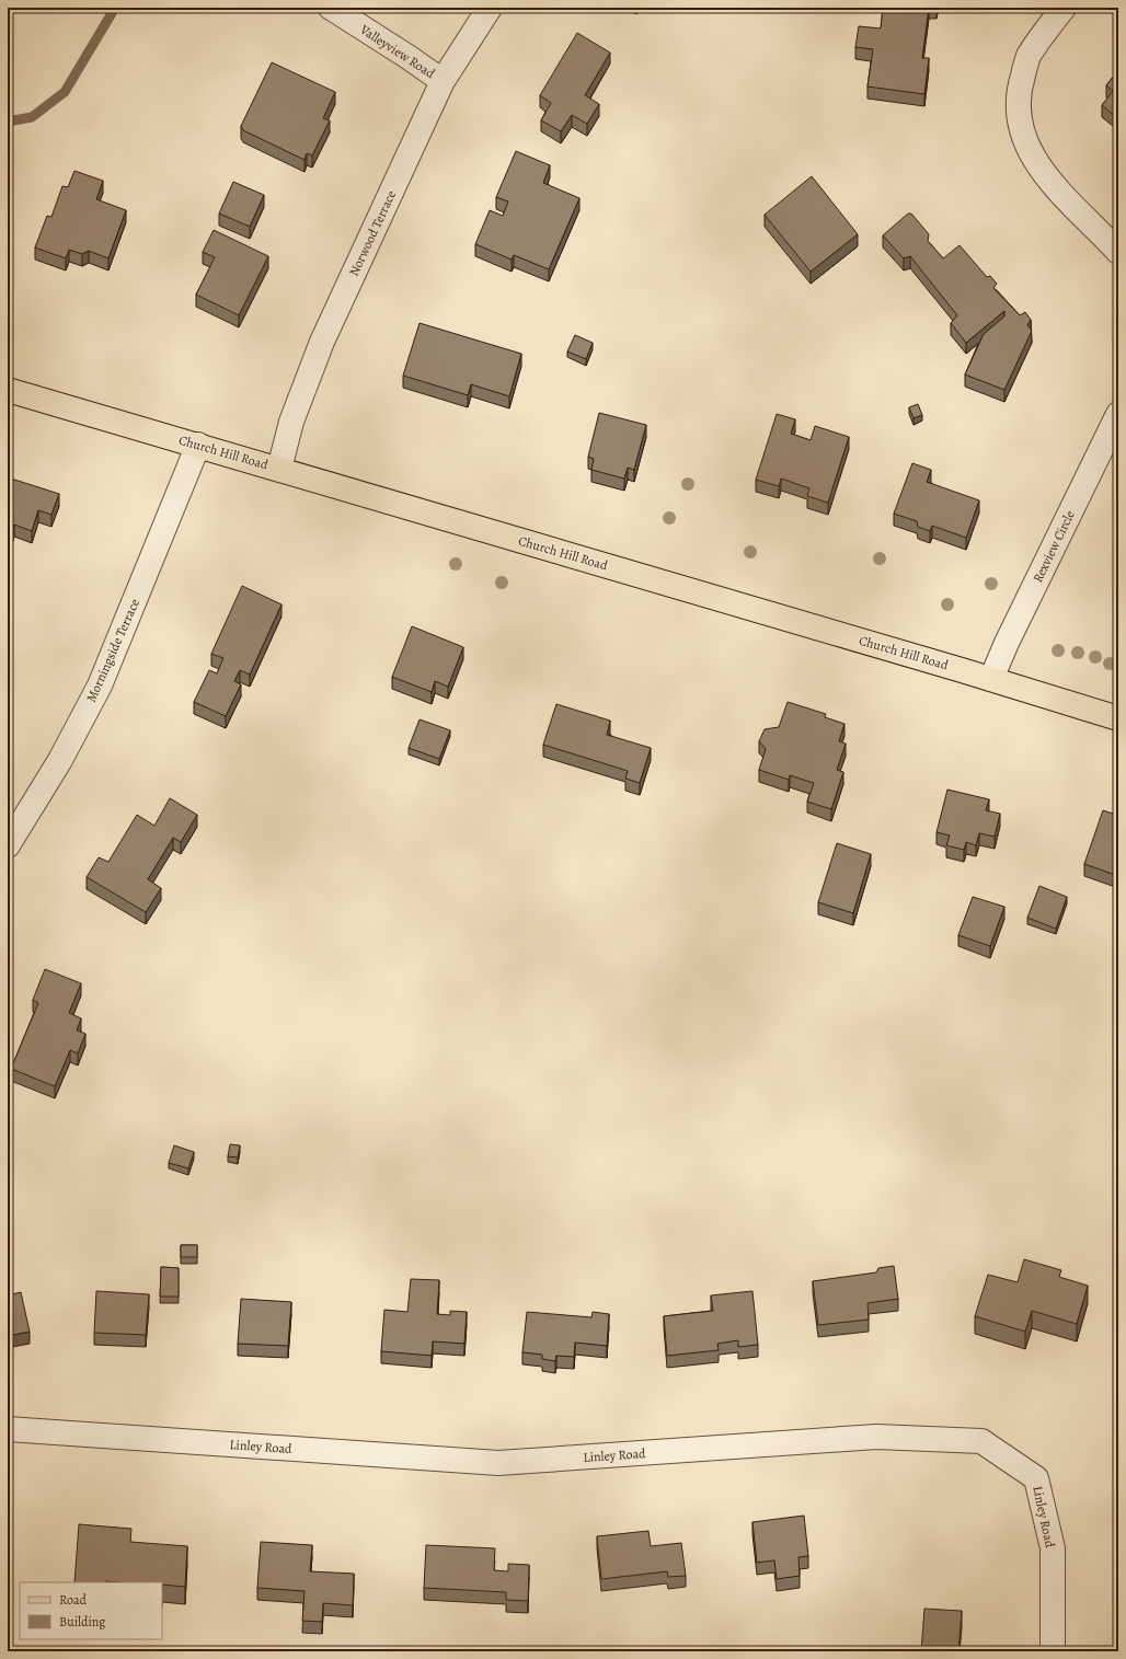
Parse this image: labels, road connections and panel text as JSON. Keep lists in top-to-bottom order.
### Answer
{
  "streets": {
    "main road": ["Church Hill Road"],
    "street": [
      "Valleyview Road",
      "Norwood Terrace",
      "Rexview Circle",
      "Morningside Terrace",
      "Linley Road"
    ]
  },
  "crossings": [
    ["Valleyview Road", "Norwood Terrace"],
    ["Norwood Terrace", "Church Hill Road"],
    ["Church Hill Road", "Rexview Circle"],
    ["Church Hill Road", "Morningside Terrace"]
  ],
  "legend": ["Road", "Building"]
}
